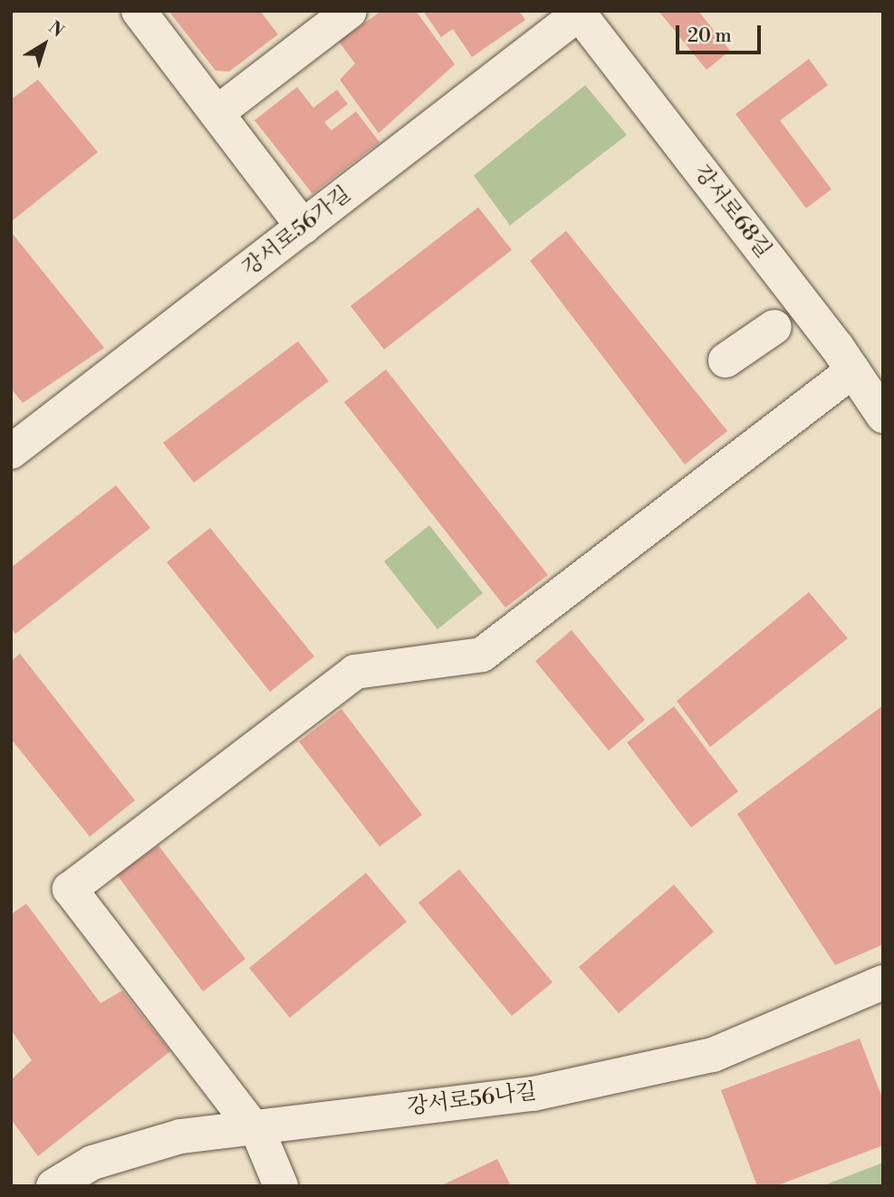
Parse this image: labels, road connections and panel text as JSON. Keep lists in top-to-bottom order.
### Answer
{
  "streets": {
    "street": ["강서로68길", "강서로56가길", "강서로56나길"]
  },
  "crossings": [
    ["강서로68길", "강서로56가길"]
  ],
  "scale_bar": "20 m",
  "north": "top right"
}
